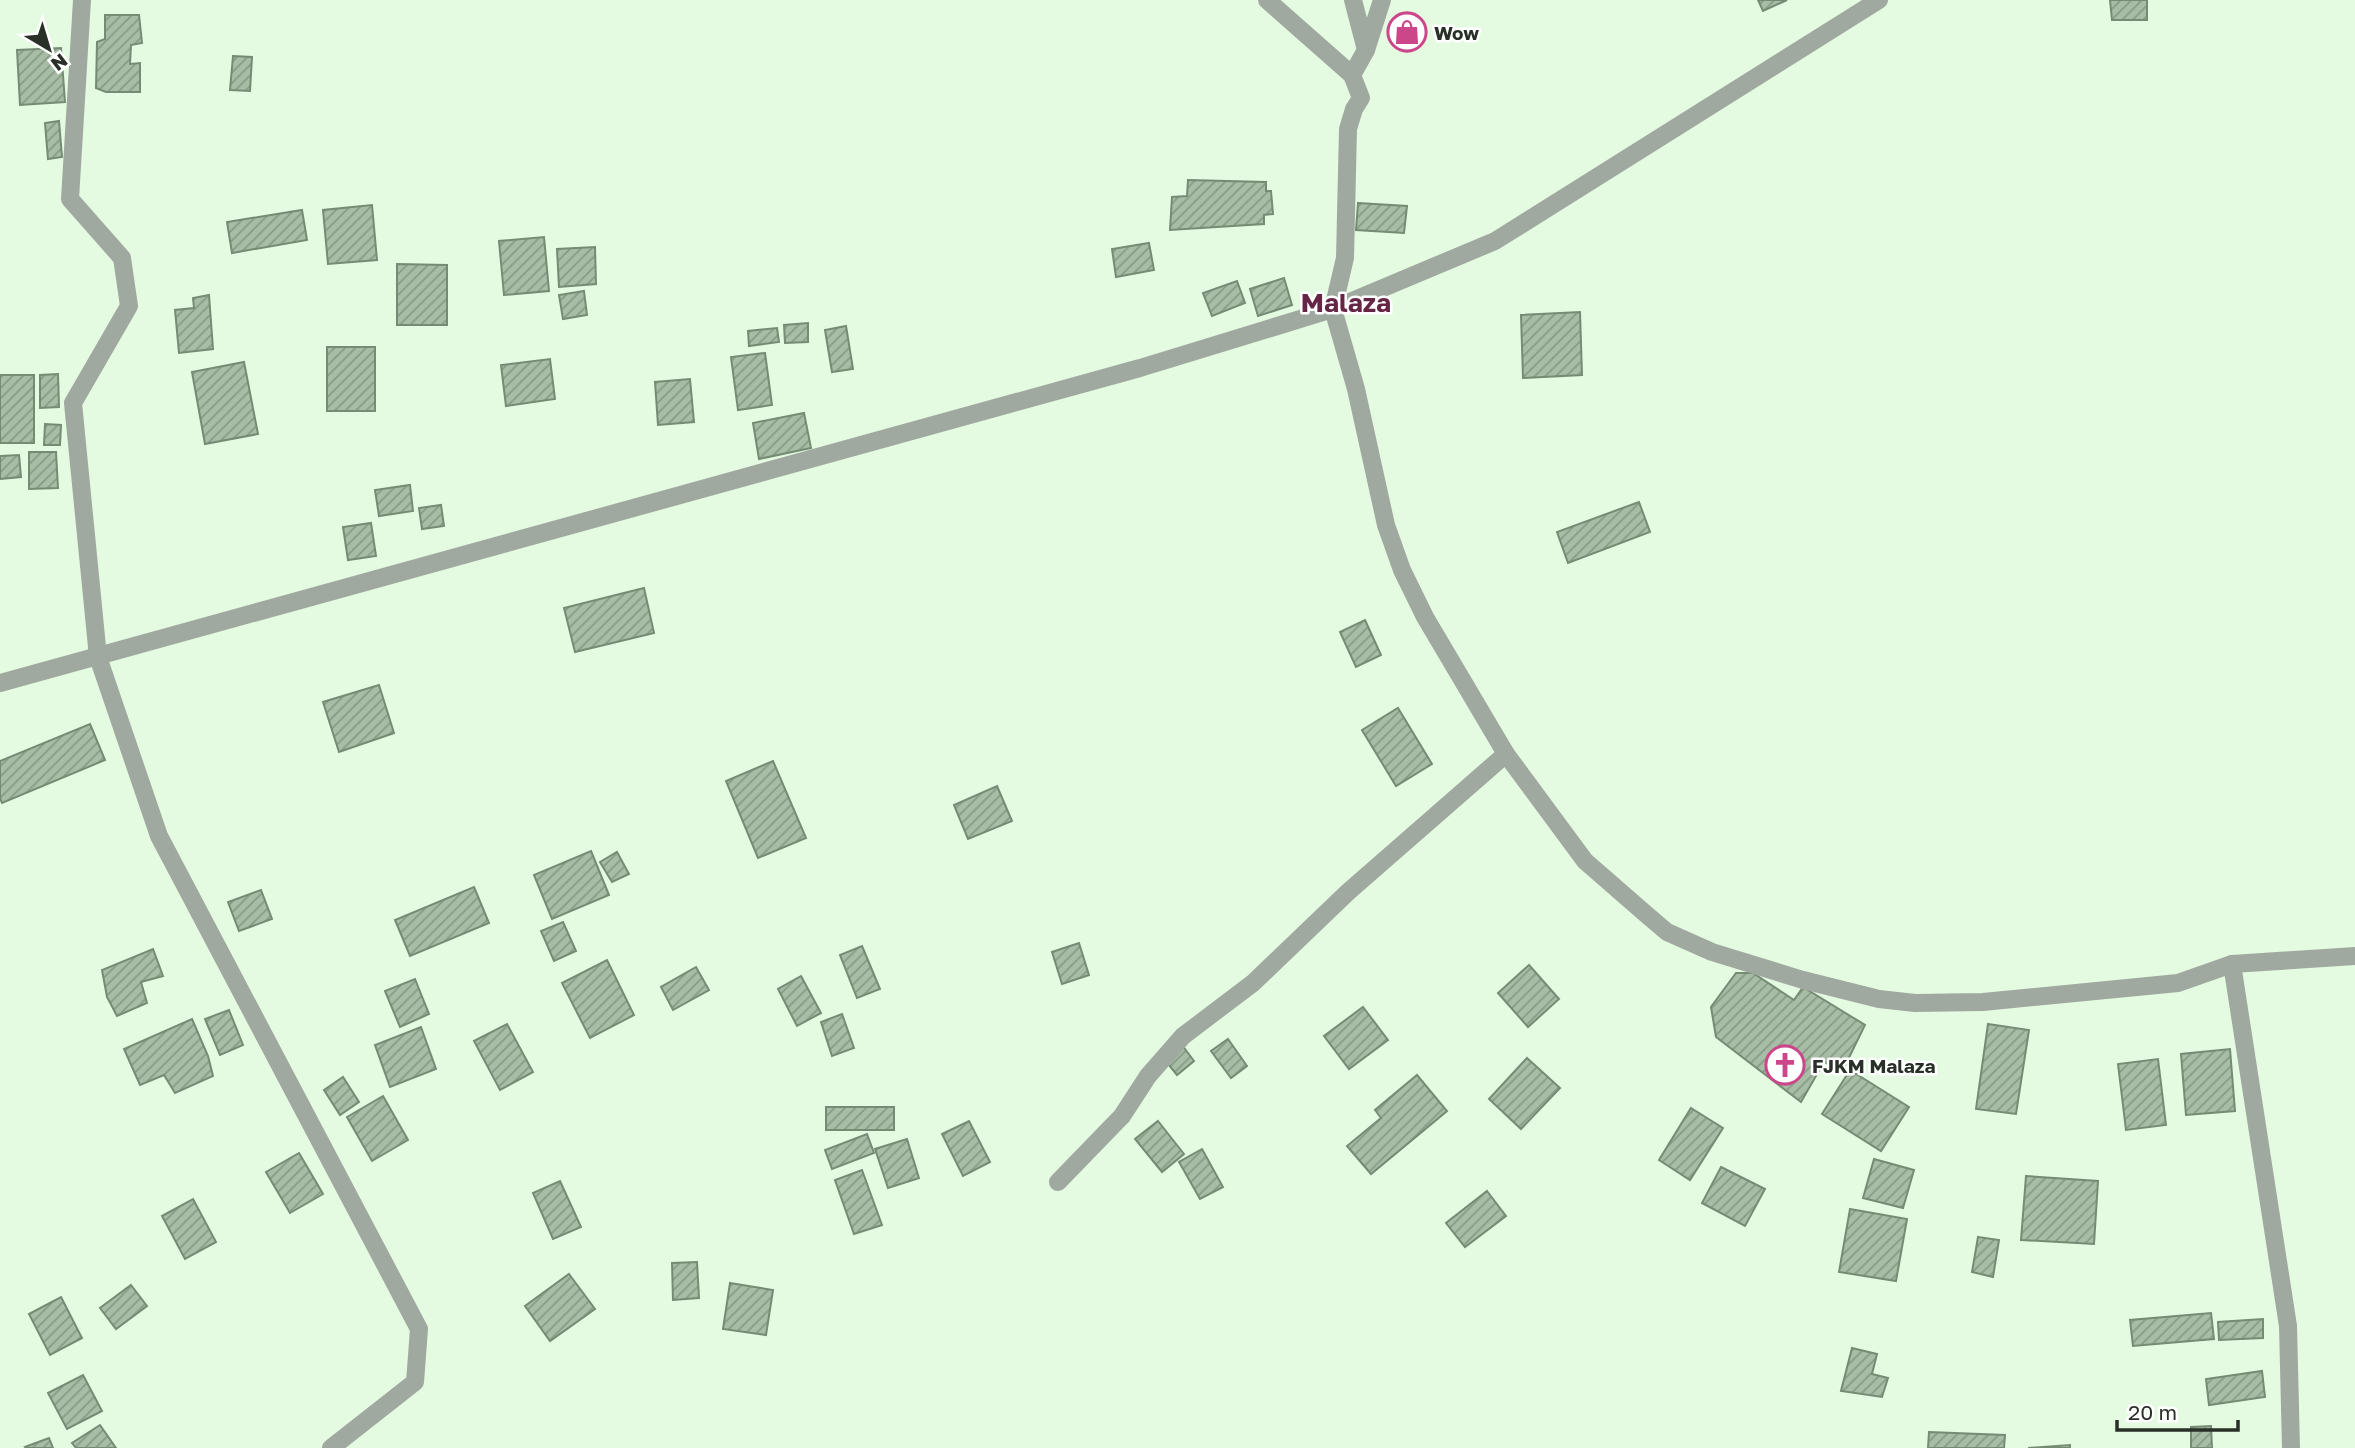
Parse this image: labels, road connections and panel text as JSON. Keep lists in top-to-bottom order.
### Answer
{
  "districts": ["Malaza"],
  "places": {
    "shop": ["Wow"],
    "church": ["FJKM Malaza"]
  },
  "scale_bar": "20 m",
  "north": "bottom right"
}
